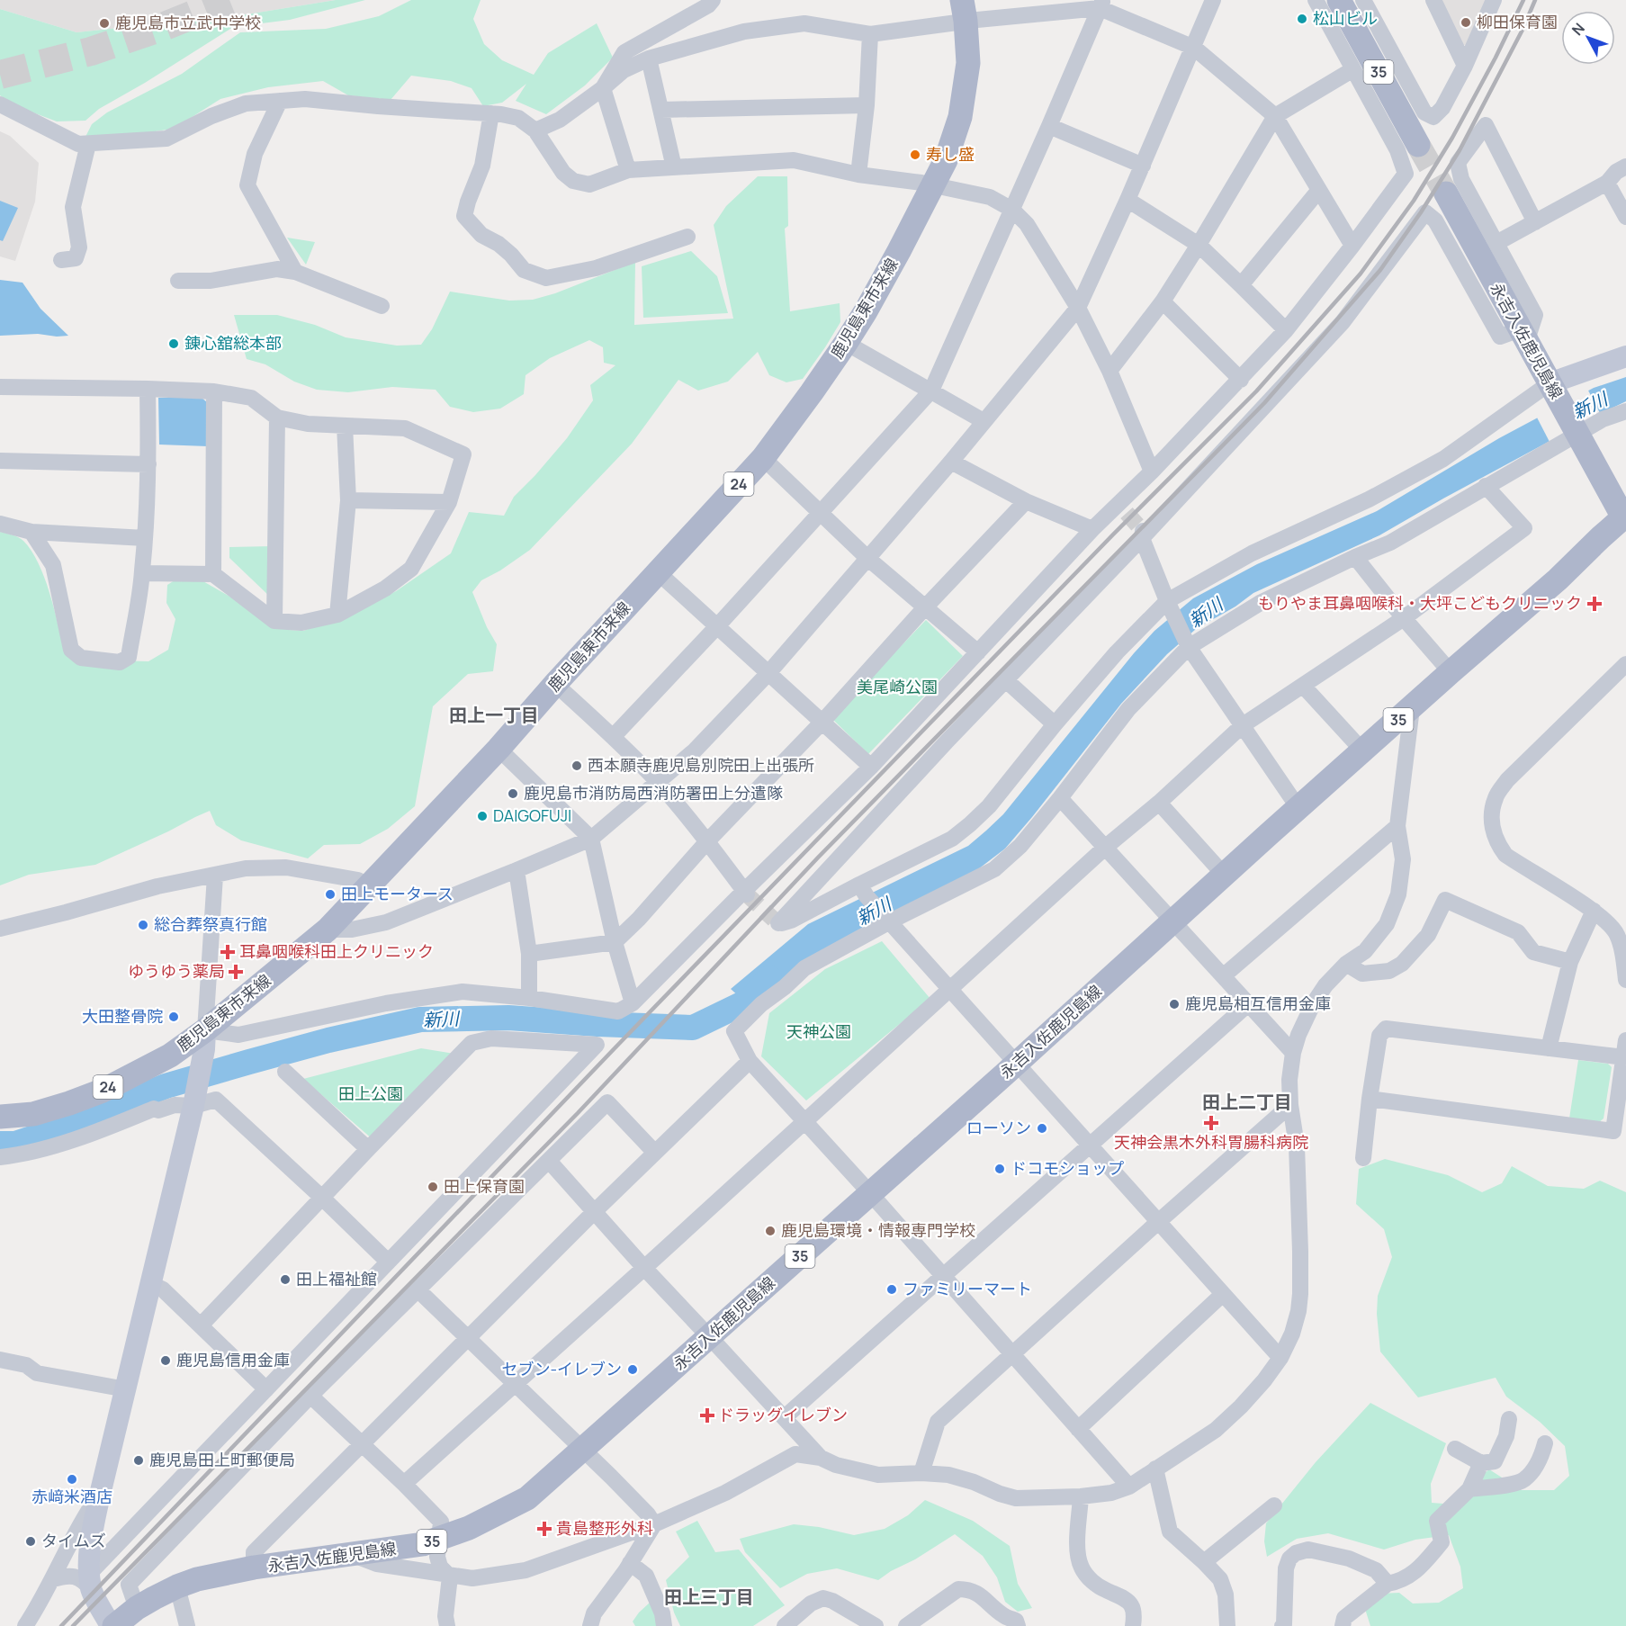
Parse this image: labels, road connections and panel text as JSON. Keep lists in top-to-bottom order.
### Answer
{
  "streets": {
    "main road": [
      "35",
      "鹿児島東市来線",
      "永吉入佐鹿児島線",
      "24"
    ]
  },
  "districts": ["田上一丁目", "田上二丁目", "田上三丁目"],
  "water": ["新川"],
  "parks": ["美尾崎公園", "天神公園", "田上公園"],
  "places": {
    "other": [
      "松山ビル",
      "柳田保育園",
      "鹿児島市立武中学校",
      "寿し盛",
      "錬心舘総本部",
      "西本願寺鹿児島別院田上出張所",
      "鹿児島市消防局西消防署田上分遣隊",
      "DAIGOFUJI",
      "田上モータース",
      "総合葬祭真行館",
      "鹿児島相互信用金庫",
      "大田整骨院",
      "ローソン",
      "ドコモショップ",
      "田上保育園",
      "鹿児島環境・情報専門学校",
      "田上福祉館",
      "ファミリーマート",
      "鹿児島信用金庫",
      "セブン-イレブン",
      "鹿児島田上町郵便局",
      "赤﨑米酒店",
      "タイムズ"
    ],
    "health": [
      "もりやま耳鼻咽喉科・大坪こどもクリニック",
      "耳鼻咽喉科田上クリニック",
      "ゆうゆう薬局",
      "天神会黒木外科胃腸科病院",
      "ドラッグイレブン",
      "貴島整形外科"
    ]
  },
  "north": "top left"
}
